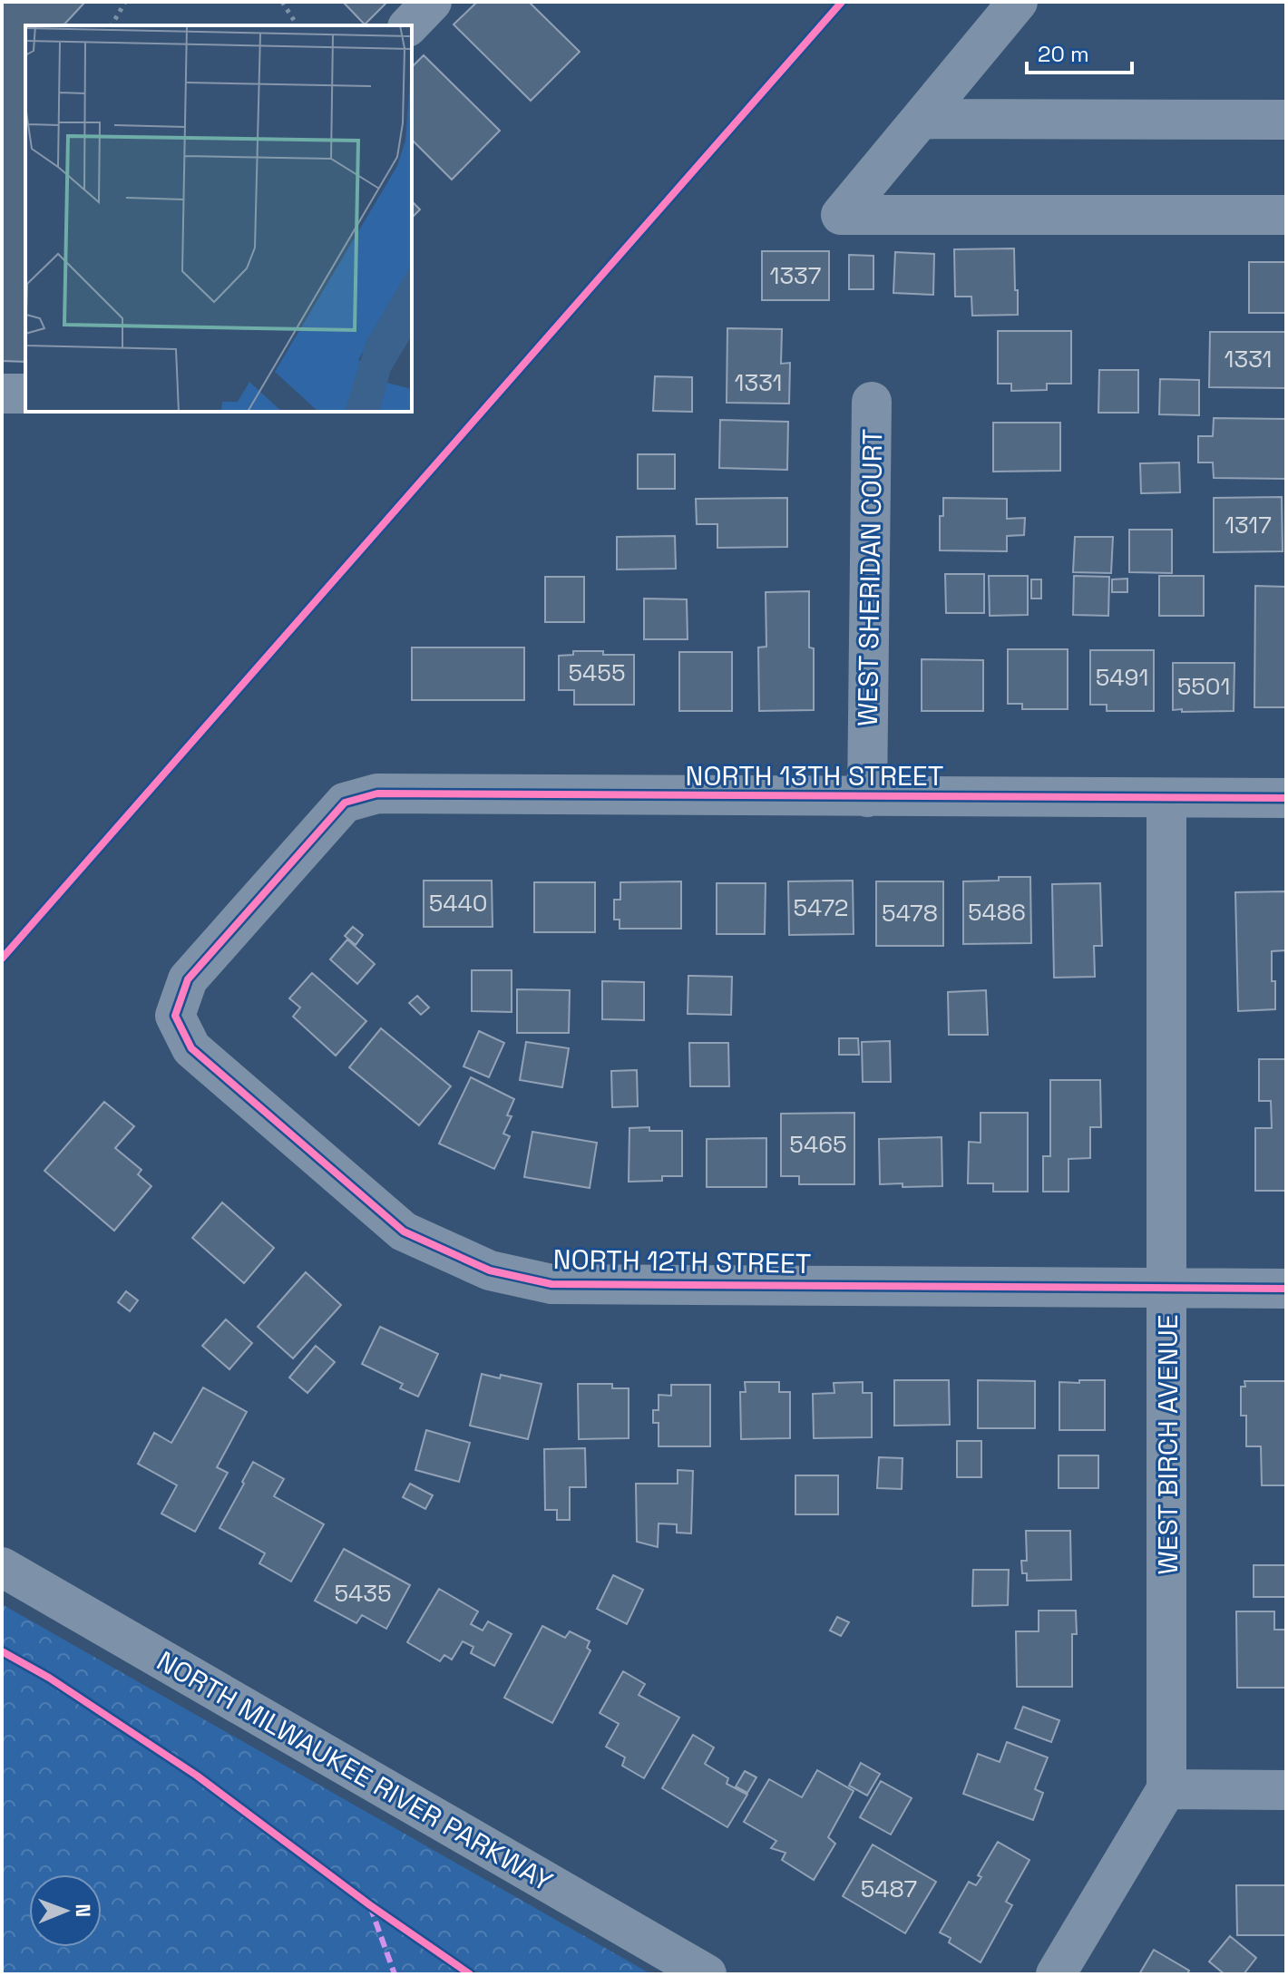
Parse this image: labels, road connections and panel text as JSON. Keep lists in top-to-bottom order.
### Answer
{
  "streets": {
    "street": [
      "WEST SHERIDAN COURT",
      "NORTH 13TH STREET",
      "NORTH 12TH STREET",
      "WEST BIRCH AVENUE",
      "NORTH MILWAUKEE RIVER PARKWAY"
    ]
  },
  "crossings": [
    ["WEST SHERIDAN COURT", "NORTH 13TH STREET"],
    ["NORTH 13TH STREET", "NORTH 12TH STREET"],
    ["NORTH 13TH STREET", "WEST BIRCH AVENUE"],
    ["NORTH 12TH STREET", "WEST BIRCH AVENUE"]
  ],
  "house_numbers": [
    "1337",
    "1331",
    "1331",
    "1317",
    "5455",
    "5491",
    "5501",
    "5440",
    "5472",
    "5486",
    "5478",
    "5465",
    "5435",
    "5487"
  ],
  "scale_bar": "20 m",
  "north": "right"
}
